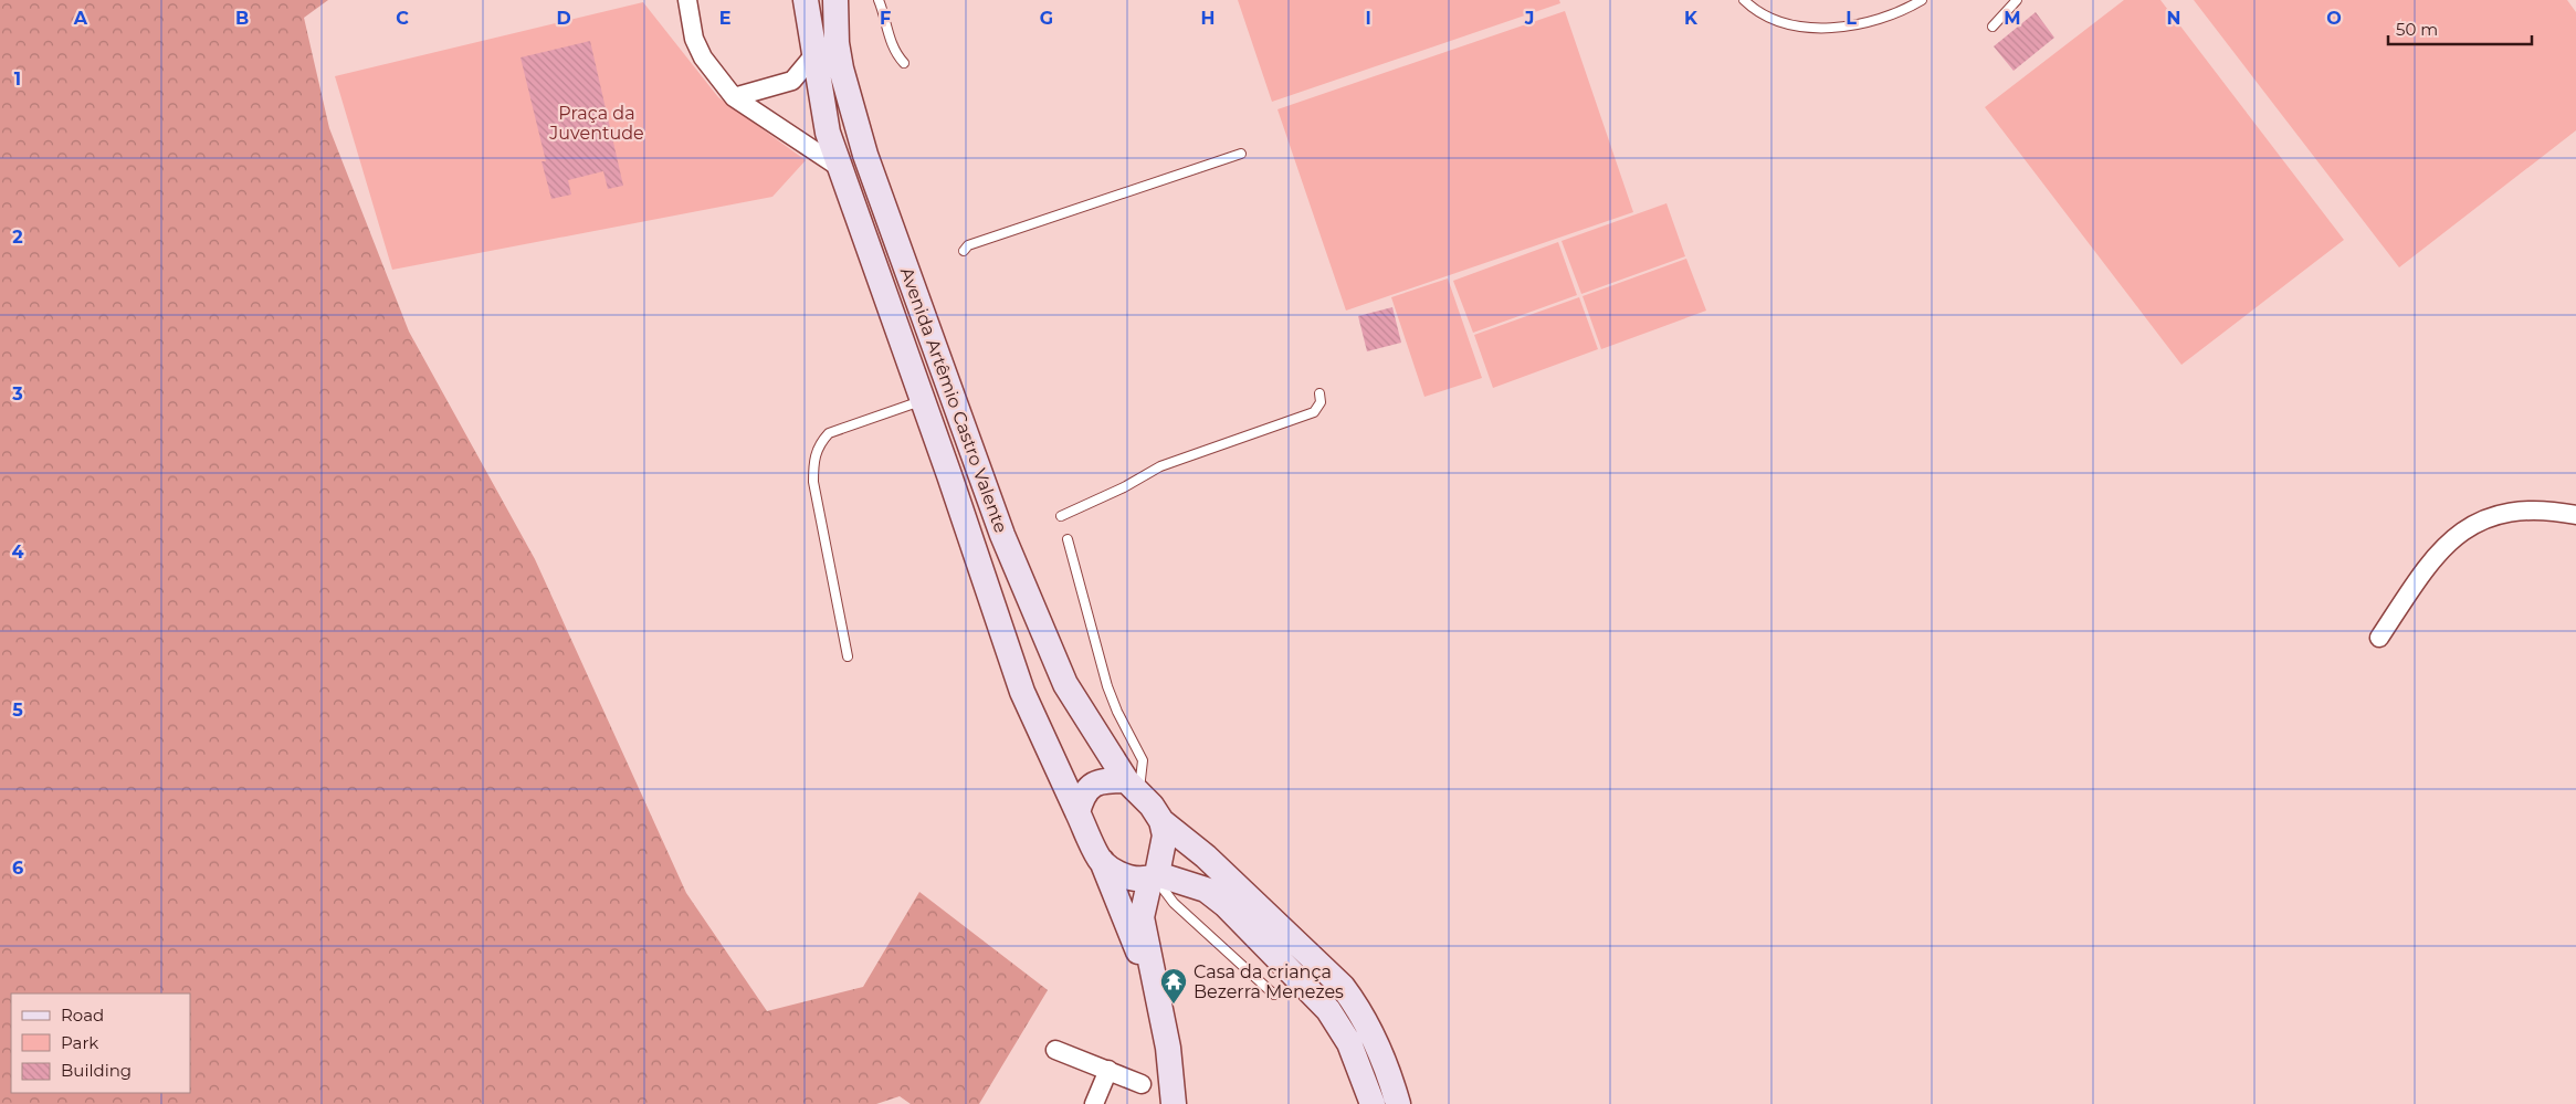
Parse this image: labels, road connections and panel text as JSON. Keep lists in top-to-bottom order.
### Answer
{
  "streets": {
    "main road": ["Avenida Artêmio Castro Valente"]
  },
  "parks": ["Praça da Juventude"],
  "places": {
    "temple": ["Casa da criança Bezerra Menezes"]
  },
  "legend": ["Road", "Park", "Building"],
  "scale_bar": "50 m",
  "grid": {
    "columns": [
      "A",
      "B",
      "C",
      "D",
      "E",
      "F",
      "G",
      "H",
      "I",
      "J",
      "K",
      "L",
      "M",
      "N",
      "O"
    ],
    "rows": [
      "1",
      "2",
      "3",
      "4",
      "5",
      "6"
    ]
  }
}
